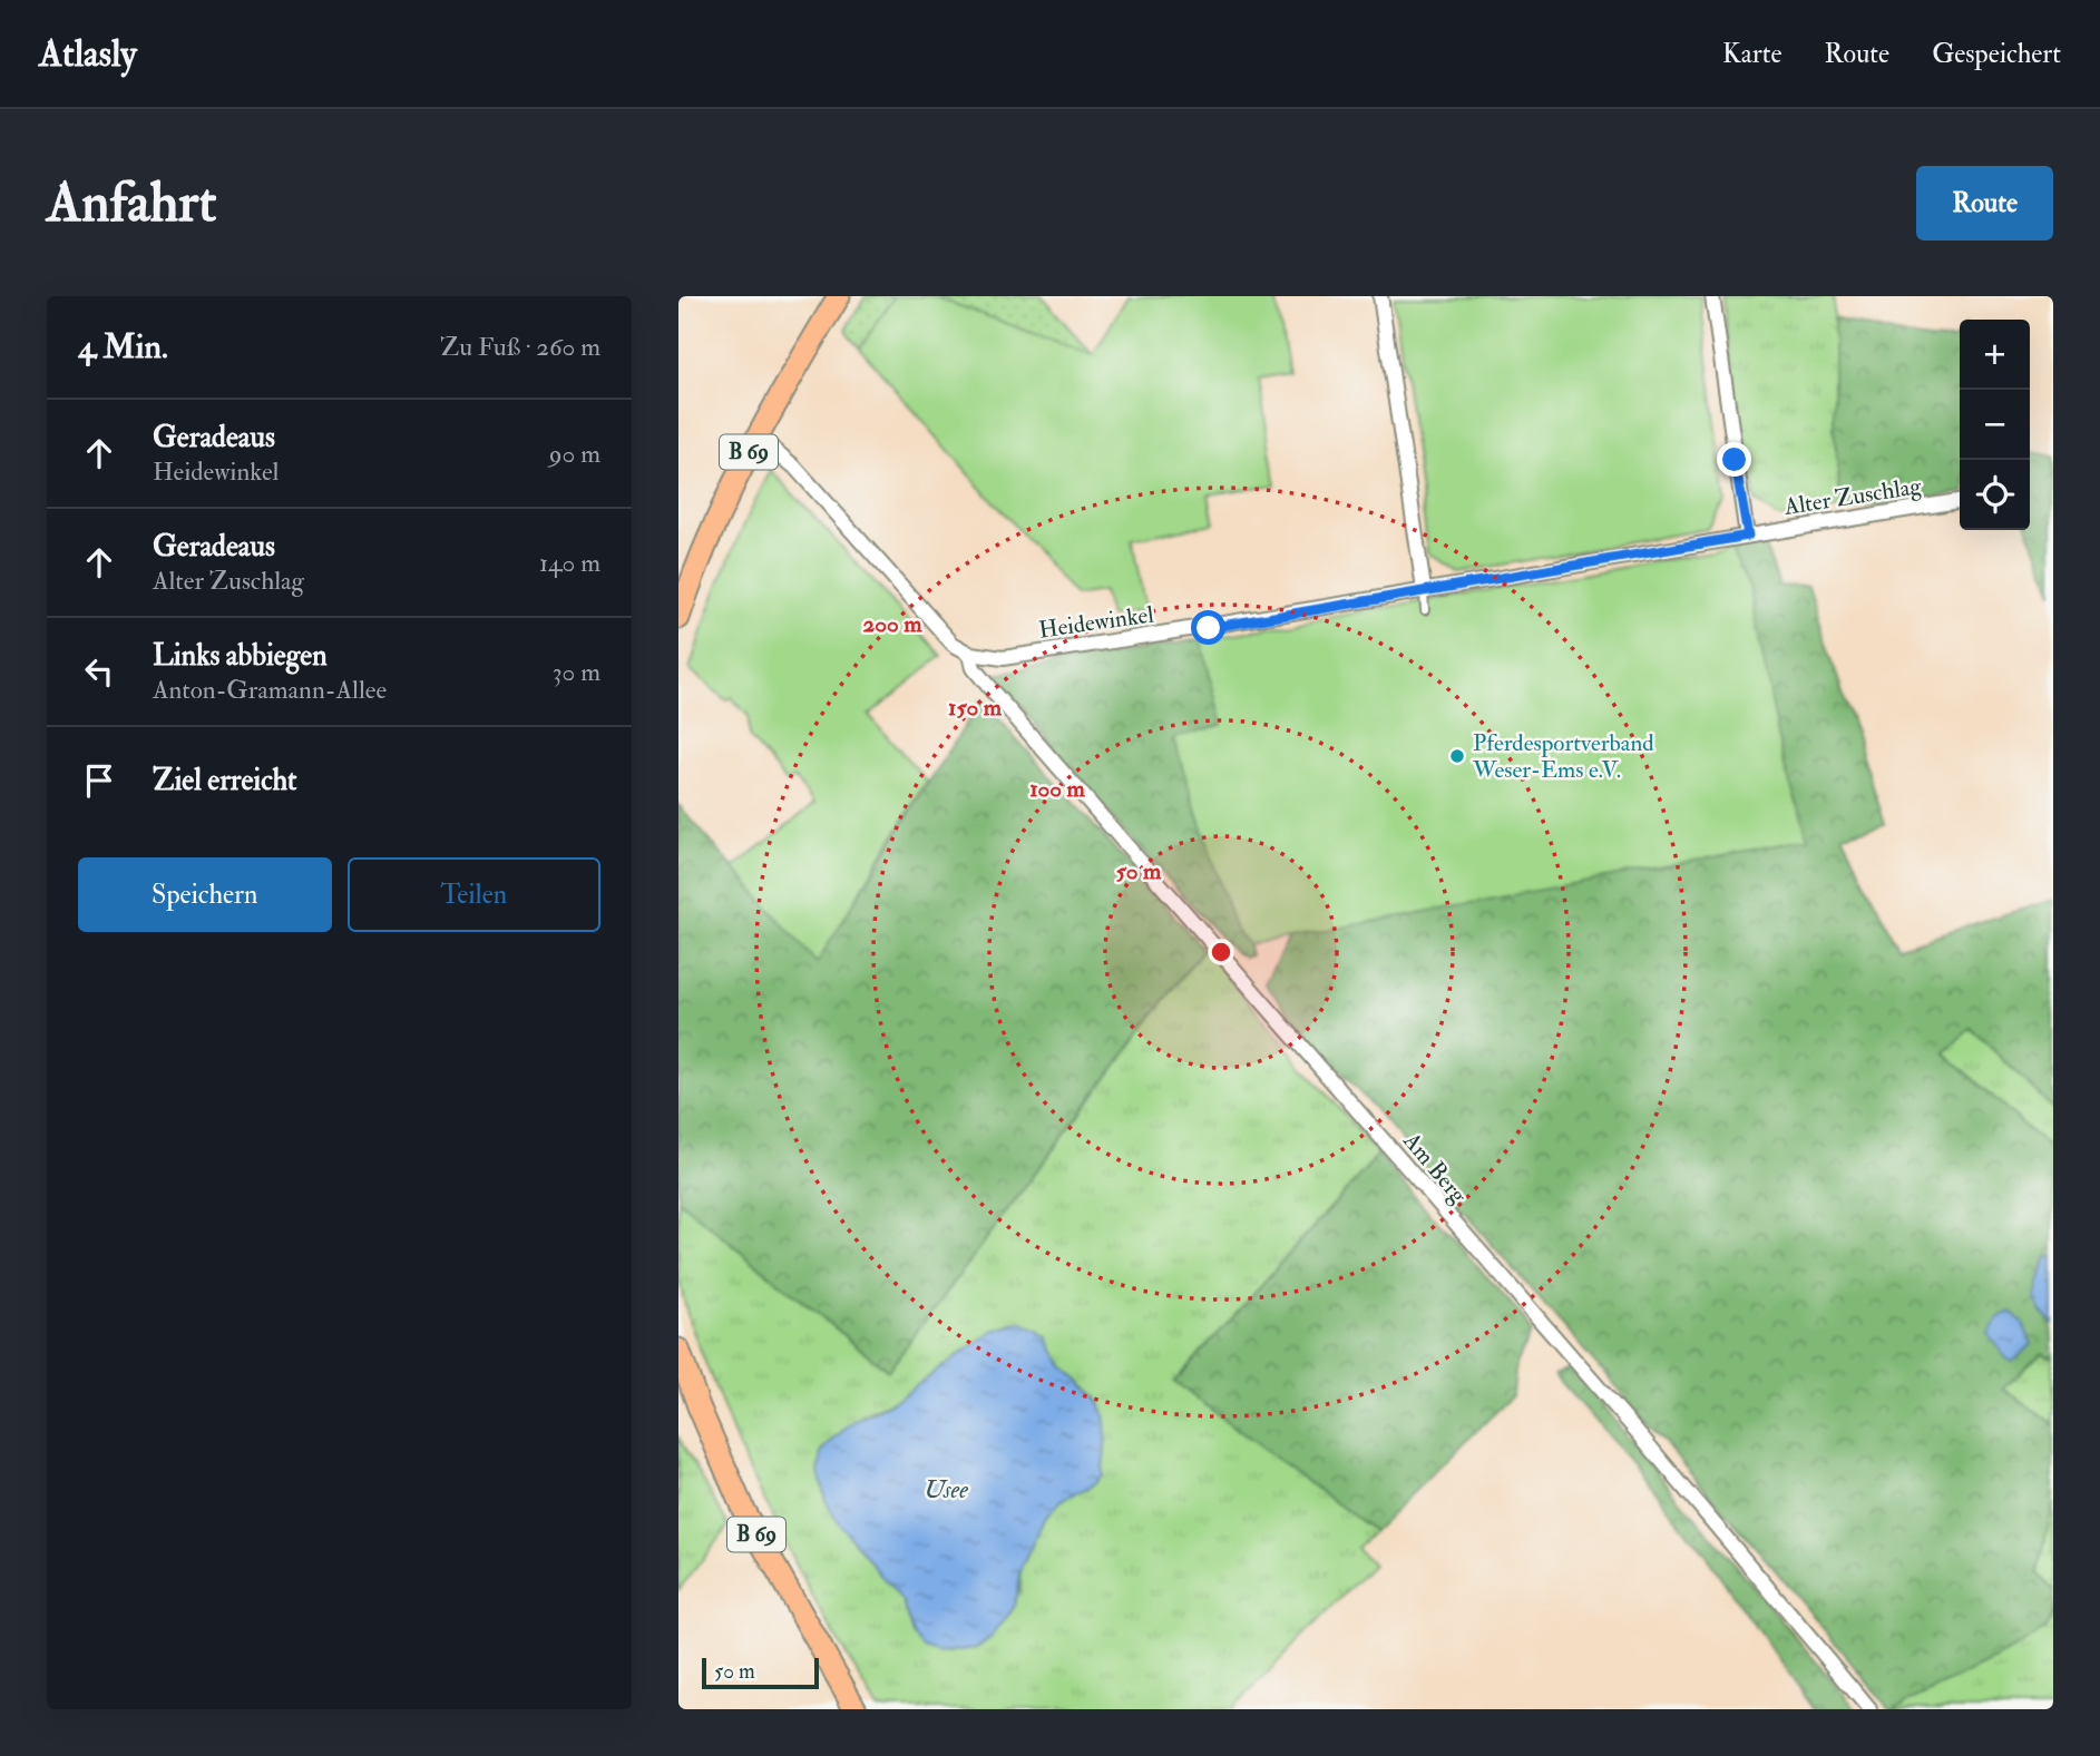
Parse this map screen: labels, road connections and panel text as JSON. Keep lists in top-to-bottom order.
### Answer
{
  "streets": {
    "main road": ["B 69"],
    "street": ["Alter Zuschlag", "Heidewinkel", "Am Berg"]
  },
  "crossings": [
    ["Alter Zuschlag", "Heidewinkel"],
    ["Heidewinkel", "Am Berg"]
  ],
  "water": ["Usee"],
  "places": ["Pferdesportverband Weser-Ems e.V."],
  "scale_bar": "50 m",
  "page": {
    "header": "Atlasly",
    "nav": ["Karte", "Route", "Gespeichert"],
    "buttons": [
      "Route",
      ["Speichern", "Teilen"]
    ],
    "title": "Anfahrt",
    "heading": ["4 Min.", "Zu Fuß · 260 m"],
    "map_buttons": ["+", "−"],
    "list": [
      ["Geradeaus", "Heidewinkel", "90 m"],
      ["Geradeaus", "Alter Zuschlag", "140 m"],
      ["Links abbiegen", "Anton-Gramann-Allee", "30 m"],
      "Ziel erreicht"
    ],
    "scale": "50 m"
  },
  "rings": [
    "200 m",
    "150 m",
    "100 m",
    "50 m"
  ]
}
